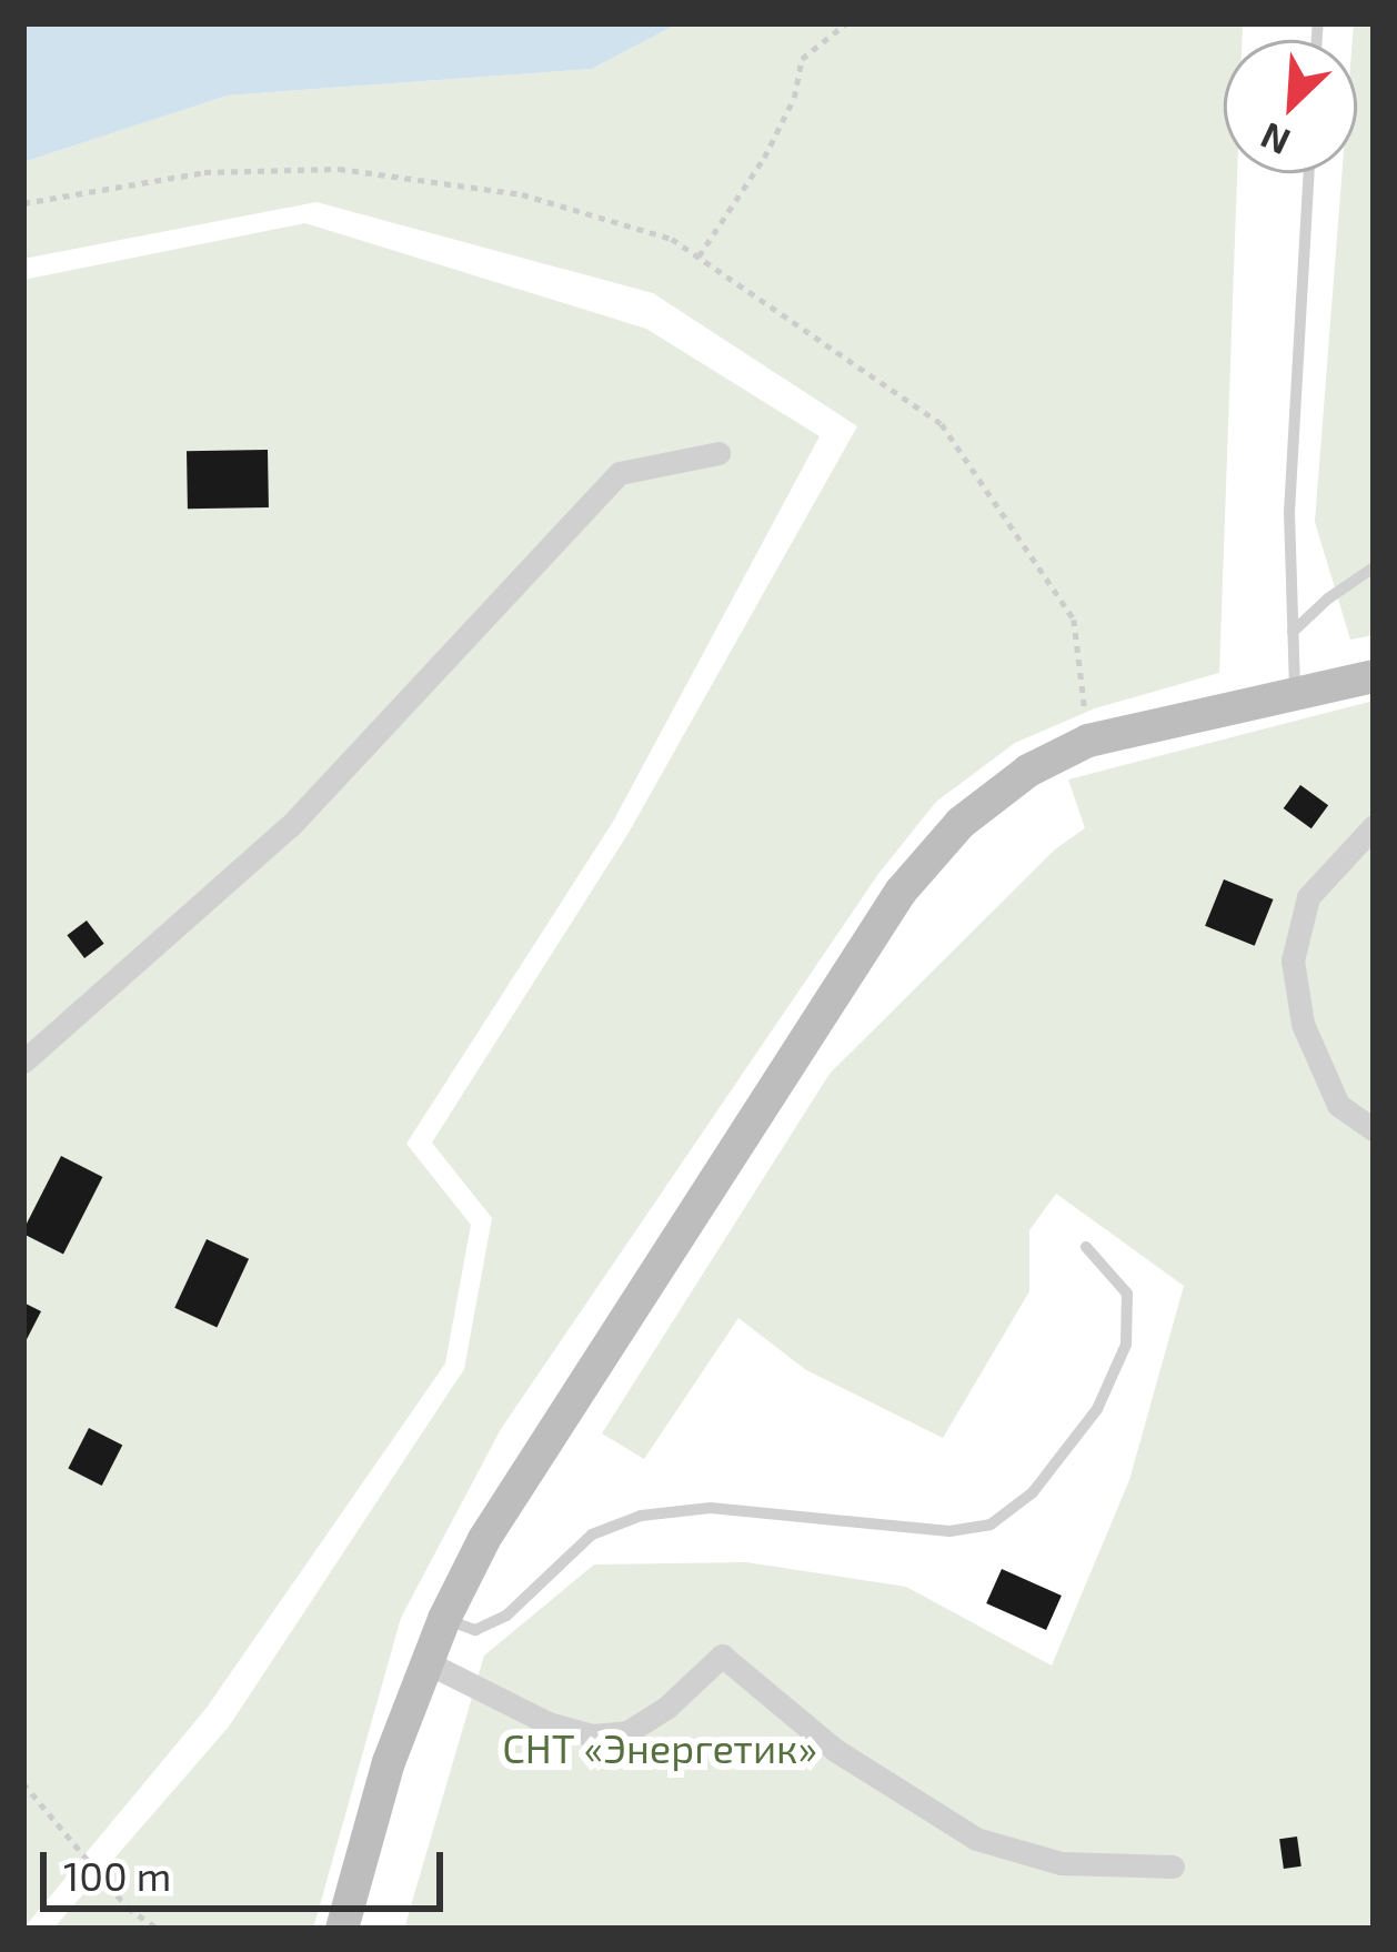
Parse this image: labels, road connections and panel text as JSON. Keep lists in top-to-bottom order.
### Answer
{
  "parks": ["СНТ «Энергетик»"],
  "scale_bar": "100 m",
  "north": "bottom left"
}
